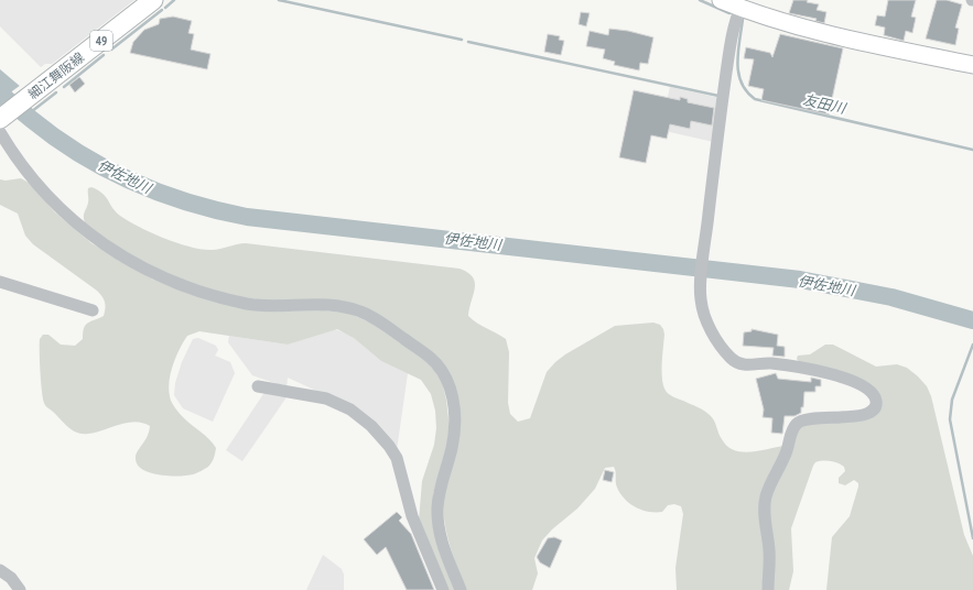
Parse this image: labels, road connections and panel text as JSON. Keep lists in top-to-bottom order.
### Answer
{
  "streets": {
    "main road": ["49", "細江舞阪線"]
  },
  "water": ["友田川", "伊佐地川"]
}
